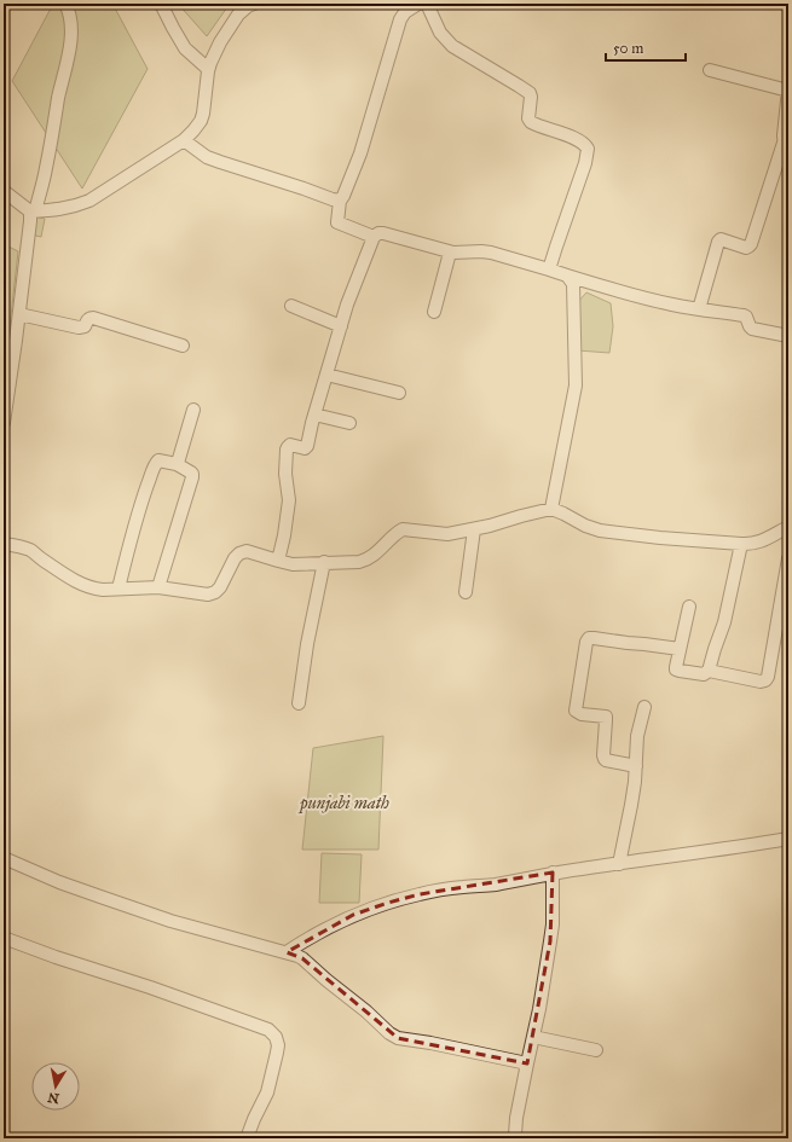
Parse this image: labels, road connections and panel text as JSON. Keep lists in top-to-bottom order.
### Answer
{
  "parks": ["punjabi math"],
  "scale_bar": "50 m",
  "north": "bottom"
}
